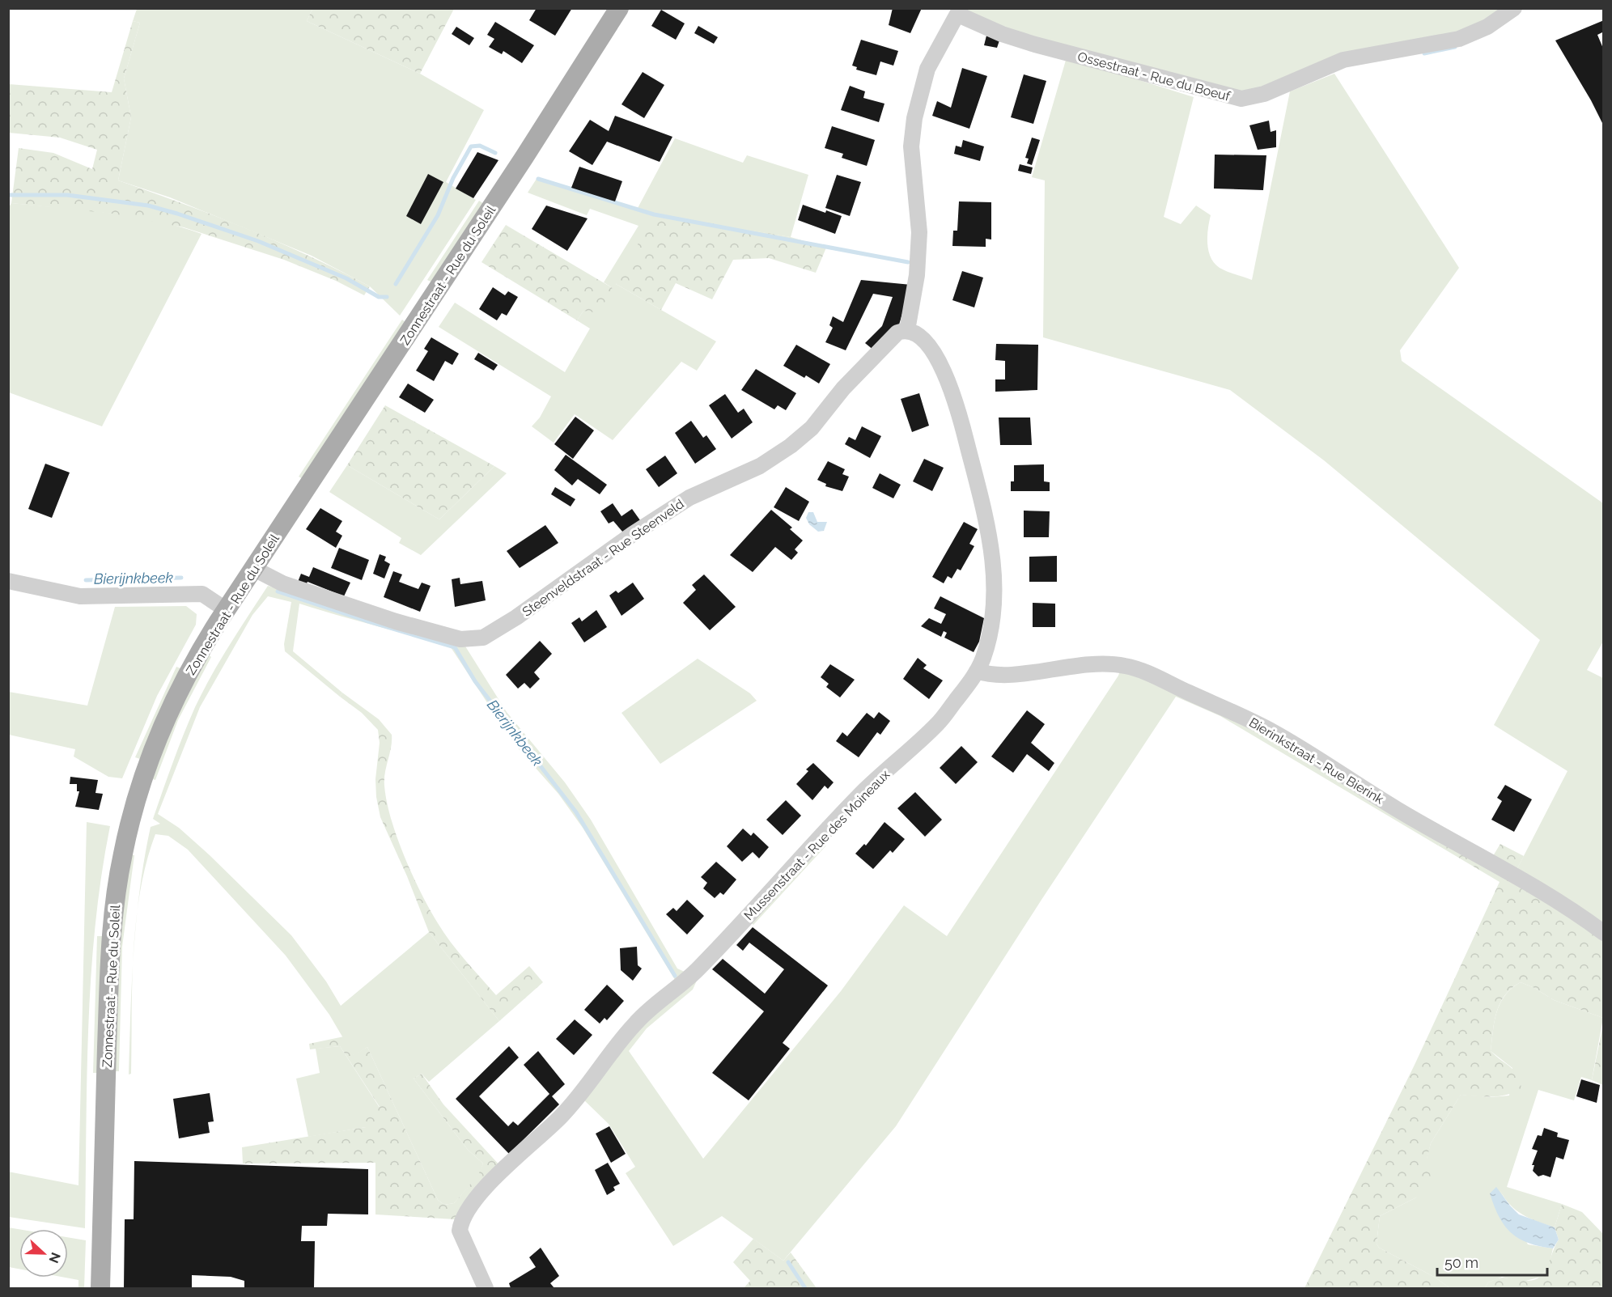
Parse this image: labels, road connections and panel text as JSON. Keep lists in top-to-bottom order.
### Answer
{
  "streets": {
    "main road": ["Zonnestraat - Rue du Soleil"],
    "street": [
      "Ossestraat - Rue du Boeuf",
      "Steenveldstraat - Rue Steenveld",
      "Bierinkstraat - Rue Bierink",
      "Mussenstraat - Rue des Moineaux"
    ]
  },
  "crossings": [
    ["Zonnestraat - Rue du Soleil", "Steenveldstraat - Rue Steenveld"],
    ["Steenveldstraat - Rue Steenveld", "Mussenstraat - Rue des Moineaux"],
    ["Bierinkstraat - Rue Bierink", "Mussenstraat - Rue des Moineaux"]
  ],
  "water": ["Bierijnkbeek"],
  "scale_bar": "50 m",
  "north": "right"
}
